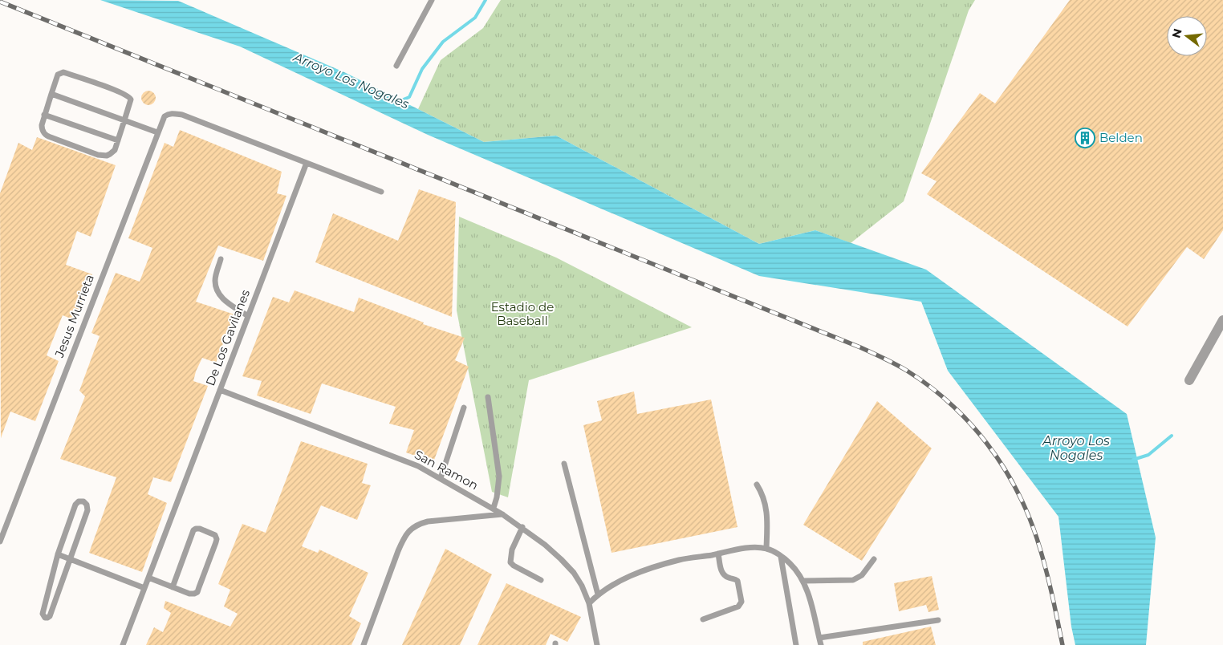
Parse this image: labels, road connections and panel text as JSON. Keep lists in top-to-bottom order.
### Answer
{
  "streets": {
    "lane": ["Jesus Murrieta", "De Los Gavilanes", "San Ramon"]
  },
  "crossings": [
    ["Jesus Murrieta", "De Los Gavilanes"],
    ["De Los Gavilanes", "San Ramon"]
  ],
  "water": ["Arroyo Los Nogales"],
  "parks": ["Estadio de Baseball"],
  "places": {
    "building": ["Belden"]
  },
  "north": "left"
}
